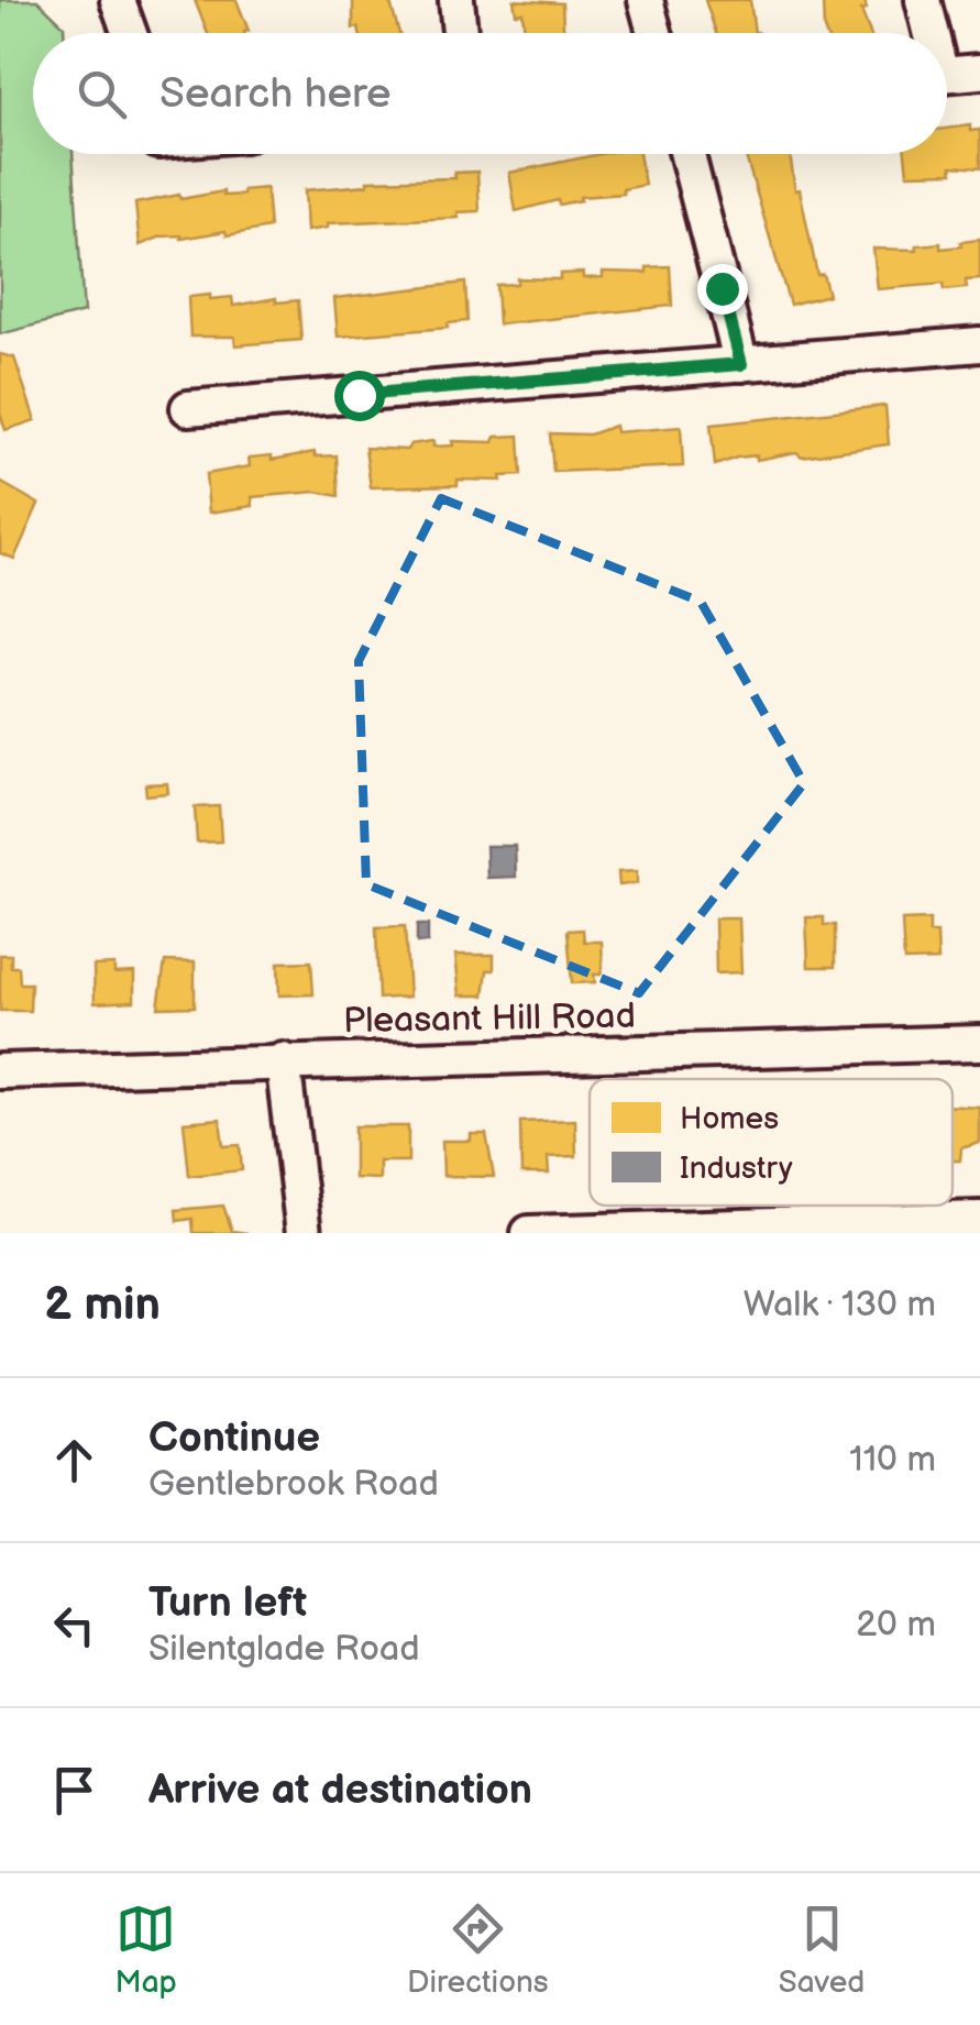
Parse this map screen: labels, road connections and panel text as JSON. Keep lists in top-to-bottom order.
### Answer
{
  "streets": {
    "street": ["Pleasant Hill Road"]
  },
  "legend": ["Homes", "Industry"],
  "page": {
    "search": "Search here",
    "heading": ["2 min", "Walk · 130 m"],
    "list": [
      ["Continue", "Gentlebrook Road", "110 m"],
      ["Turn left", "Silentglade Road", "20 m"],
      "Arrive at destination"
    ],
    "nav": ["Map", "Directions", "Saved"]
  }
}
